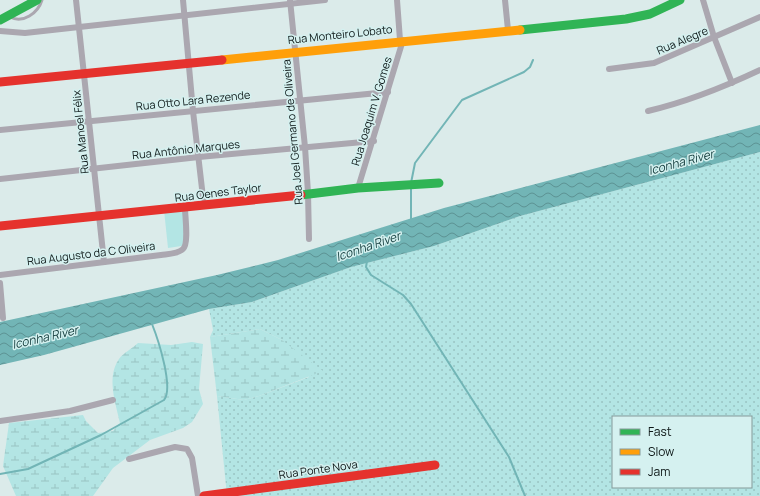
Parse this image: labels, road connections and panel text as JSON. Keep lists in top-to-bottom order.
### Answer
{
  "streets": {
    "street": [
      "Rua Monteiro Lobato",
      "Rua Alegre",
      "Rua Otto Lara Rezende",
      "Rua Joaquim V. Gomes",
      "Rua Manoel Félix",
      "Rua Joel Germano de Oliveira",
      "Rua Antônio Marques",
      "Rua Oenes Taylor",
      "Rua Augusto da C Oliveira",
      "Rua Ponte Nova"
    ]
  },
  "crossings": [
    ["Rua Monteiro Lobato", "Rua Joaquim V. Gomes"],
    ["Rua Monteiro Lobato", "Rua Manoel Félix"],
    ["Rua Monteiro Lobato", "Rua Joel Germano de Oliveira"],
    ["Rua Otto Lara Rezende", "Rua Joaquim V. Gomes"],
    ["Rua Otto Lara Rezende", "Rua Manoel Félix"],
    ["Rua Otto Lara Rezende", "Rua Joel Germano de Oliveira"],
    ["Rua Joaquim V. Gomes", "Rua Antônio Marques"],
    ["Rua Joaquim V. Gomes", "Rua Oenes Taylor"],
    ["Rua Manoel Félix", "Rua Antônio Marques"],
    ["Rua Manoel Félix", "Rua Oenes Taylor"],
    ["Rua Manoel Félix", "Rua Augusto da C Oliveira"],
    ["Rua Joel Germano de Oliveira", "Rua Antônio Marques"],
    ["Rua Joel Germano de Oliveira", "Rua Oenes Taylor"],
    ["Rua Oenes Taylor", "Rua Augusto da C Oliveira"]
  ],
  "water": ["Iconha River"],
  "legend": ["Fast", "Slow", "Jam"]
}
